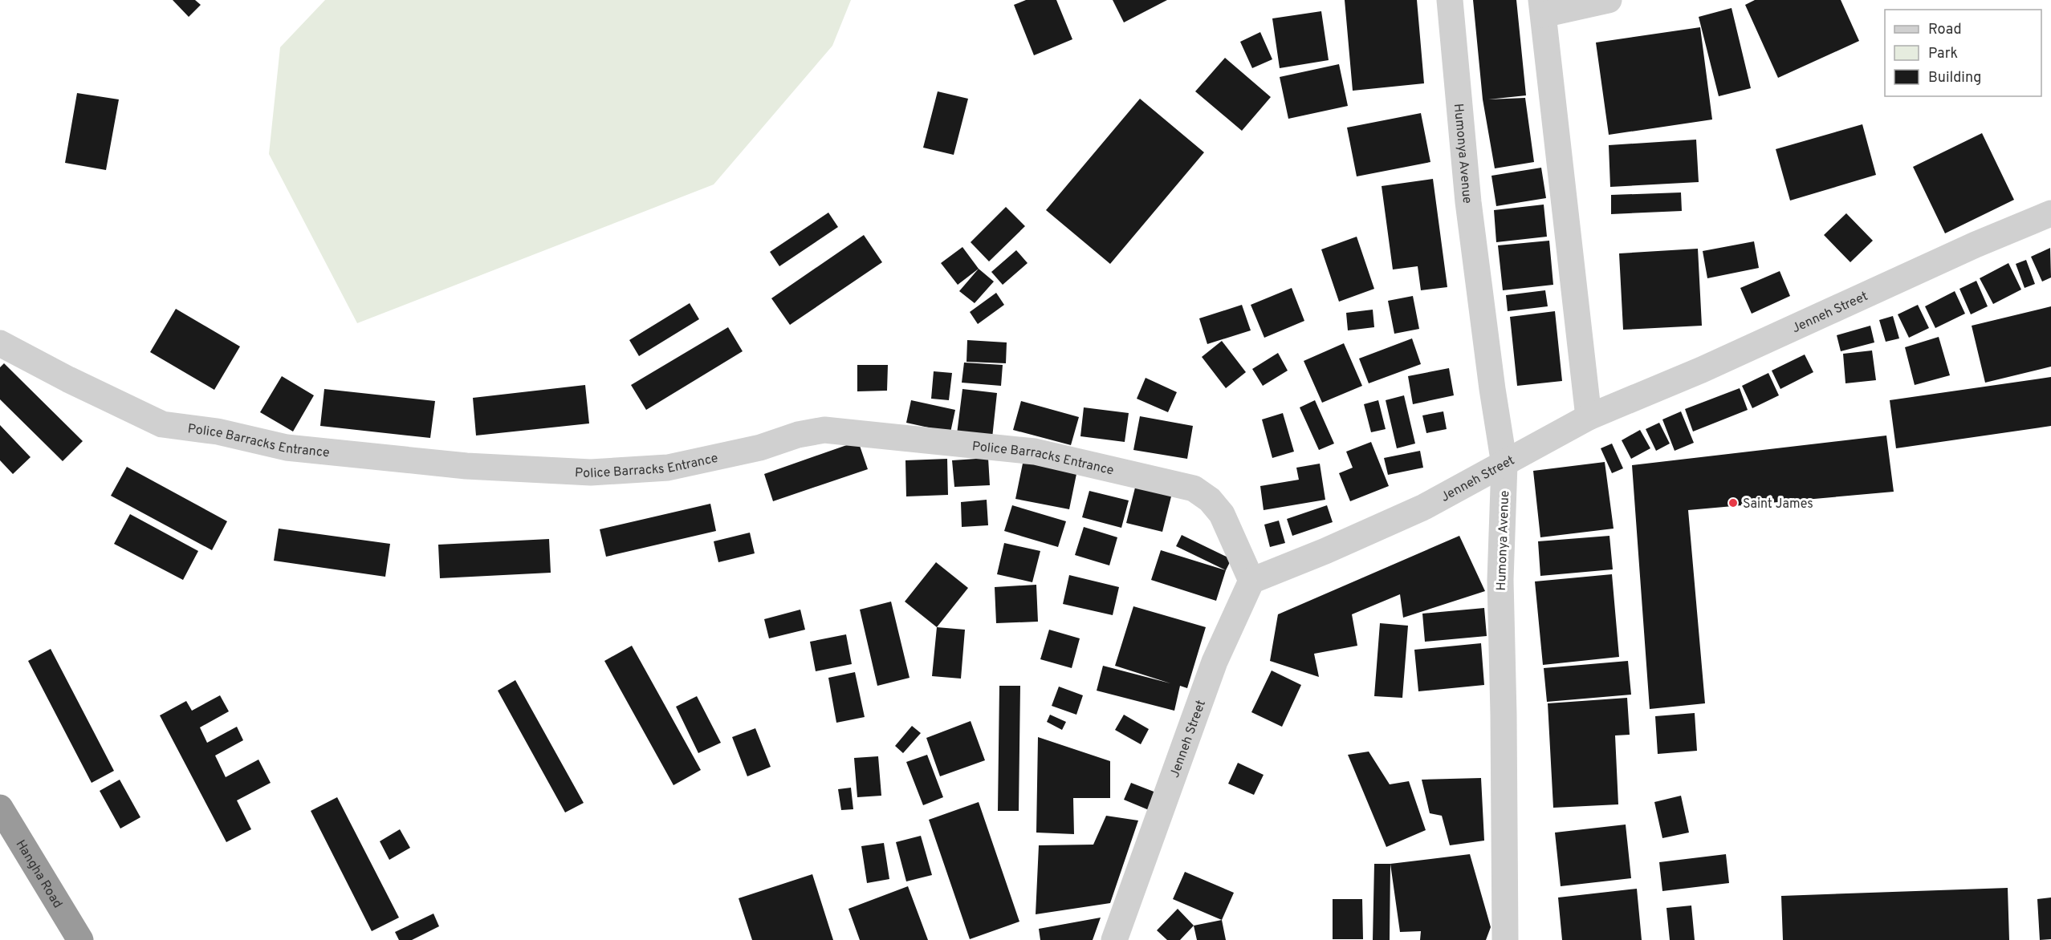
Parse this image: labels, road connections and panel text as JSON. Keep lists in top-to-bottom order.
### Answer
{
  "streets": {
    "highway": ["Hangha Road"],
    "street": ["Humonya Avenue", "Jenneh Street", "Police Barracks Entrance"]
  },
  "crossings": [
    ["Humonya Avenue", "Jenneh Street"],
    ["Jenneh Street", "Police Barracks Entrance"]
  ],
  "places": ["Saint James"],
  "legend": ["Road", "Park", "Building"]
}
